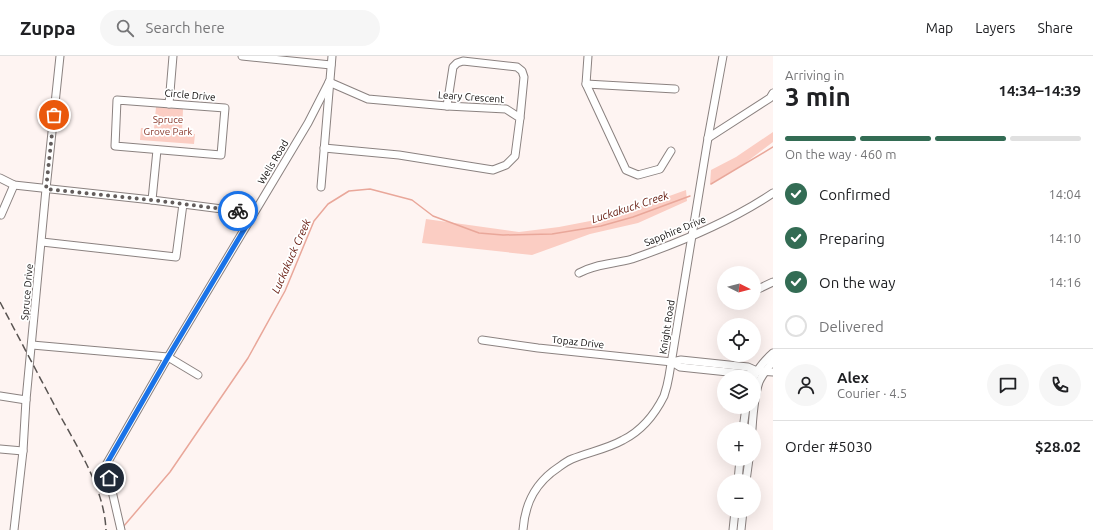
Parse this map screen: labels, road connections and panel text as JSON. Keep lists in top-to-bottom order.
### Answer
{
  "streets": {
    "street": [
      "Circle Drive",
      "Leary Crescent",
      "Wells Road",
      "Sapphire Drive",
      "Spruce Drive",
      "Knight Road",
      "Topaz Drive"
    ]
  },
  "crossings": [
    ["Leary Crescent", "Wells Road"],
    ["Sapphire Drive", "Knight Road"],
    ["Knight Road", "Topaz Drive"]
  ],
  "water": ["Luckakuck Creek"],
  "parks": ["Spruce Grove Park"],
  "north": "right",
  "page": {
    "header": "Zuppa",
    "search": "Search here",
    "nav": ["Map", "Layers", "Share"],
    "heading": ["3 min", "Arriving in", "14:34–14:39"],
    "panel": [
      "Alex",
      "Courier · 4.5",
      "Order #5030",
      "$28.02"
    ],
    "bar": "On the way · 460 m",
    "list": [
      ["Confirmed", "14:04"],
      ["Preparing", "14:10"],
      ["On the way", "14:16"],
      "Delivered"
    ],
    "map_buttons": ["+", "−"]
  }
}
